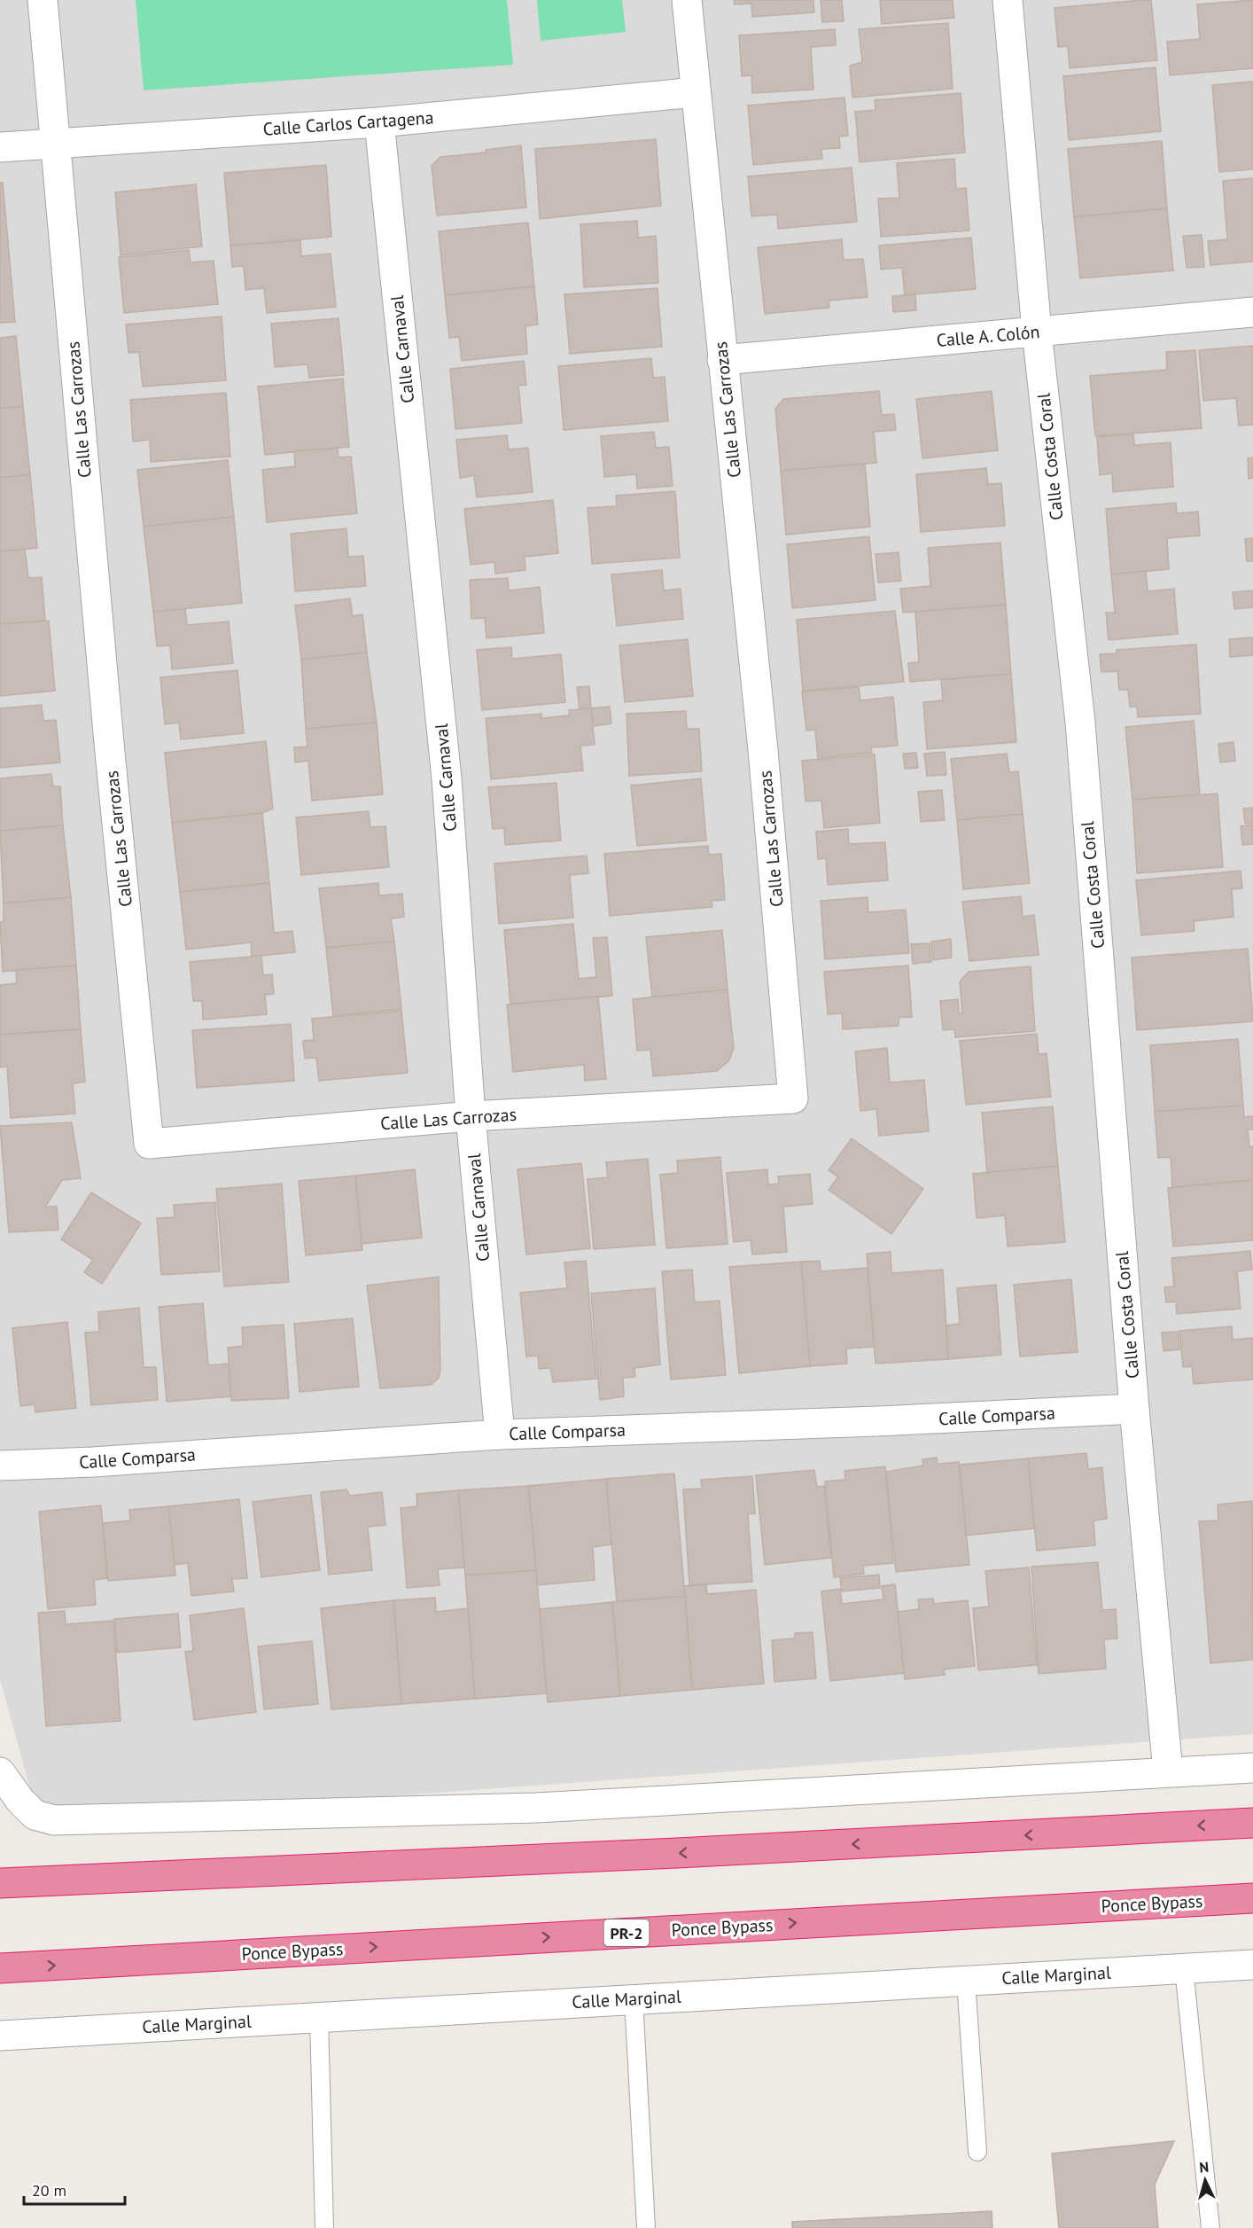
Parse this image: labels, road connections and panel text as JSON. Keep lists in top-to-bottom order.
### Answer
{
  "streets": {
    "highway": ["Ponce Bypass", "PR-2"],
    "street": [
      "Calle Carlos Cartagena",
      "Calle A. Colón",
      "Calle Carnaval",
      "Calle Las Carrozas",
      "Calle Costa Coral",
      "Calle Comparsa",
      "Calle Marginal"
    ]
  },
  "crossings": [
    ["Calle Carlos Cartagena", "Calle Carnaval"],
    ["Calle Carlos Cartagena", "Calle Las Carrozas"],
    ["Calle A. Colón", "Calle Las Carrozas"],
    ["Calle A. Colón", "Calle Costa Coral"],
    ["Calle Carnaval", "Calle Las Carrozas"],
    ["Calle Carnaval", "Calle Comparsa"],
    ["Calle Costa Coral", "Calle Comparsa"]
  ],
  "scale_bar": "20 m",
  "north": "top"
}
